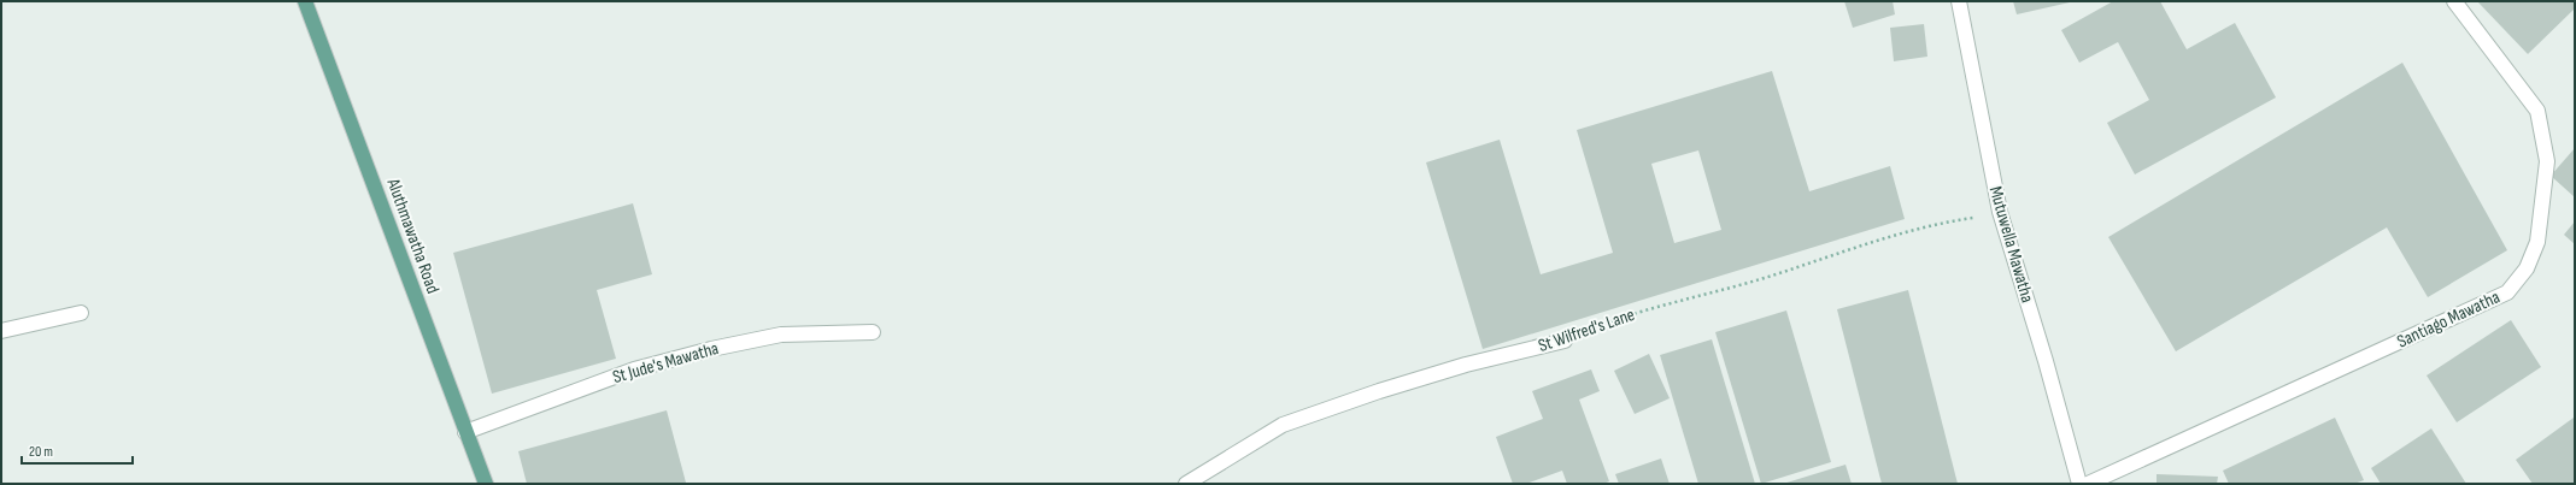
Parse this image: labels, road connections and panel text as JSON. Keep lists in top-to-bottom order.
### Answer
{
  "streets": {
    "main road": ["Aluthmawatha Road"],
    "street": [
      "Mutuwella Mawatha",
      "Santiago Mawatha",
      "St Wilfred's Lane",
      "St Jude's Mawatha"
    ]
  },
  "crossings": [
    ["Aluthmawatha Road", "St Jude's Mawatha"],
    ["Mutuwella Mawatha", "St Wilfred's Lane"]
  ],
  "scale_bar": "20 m"
}
